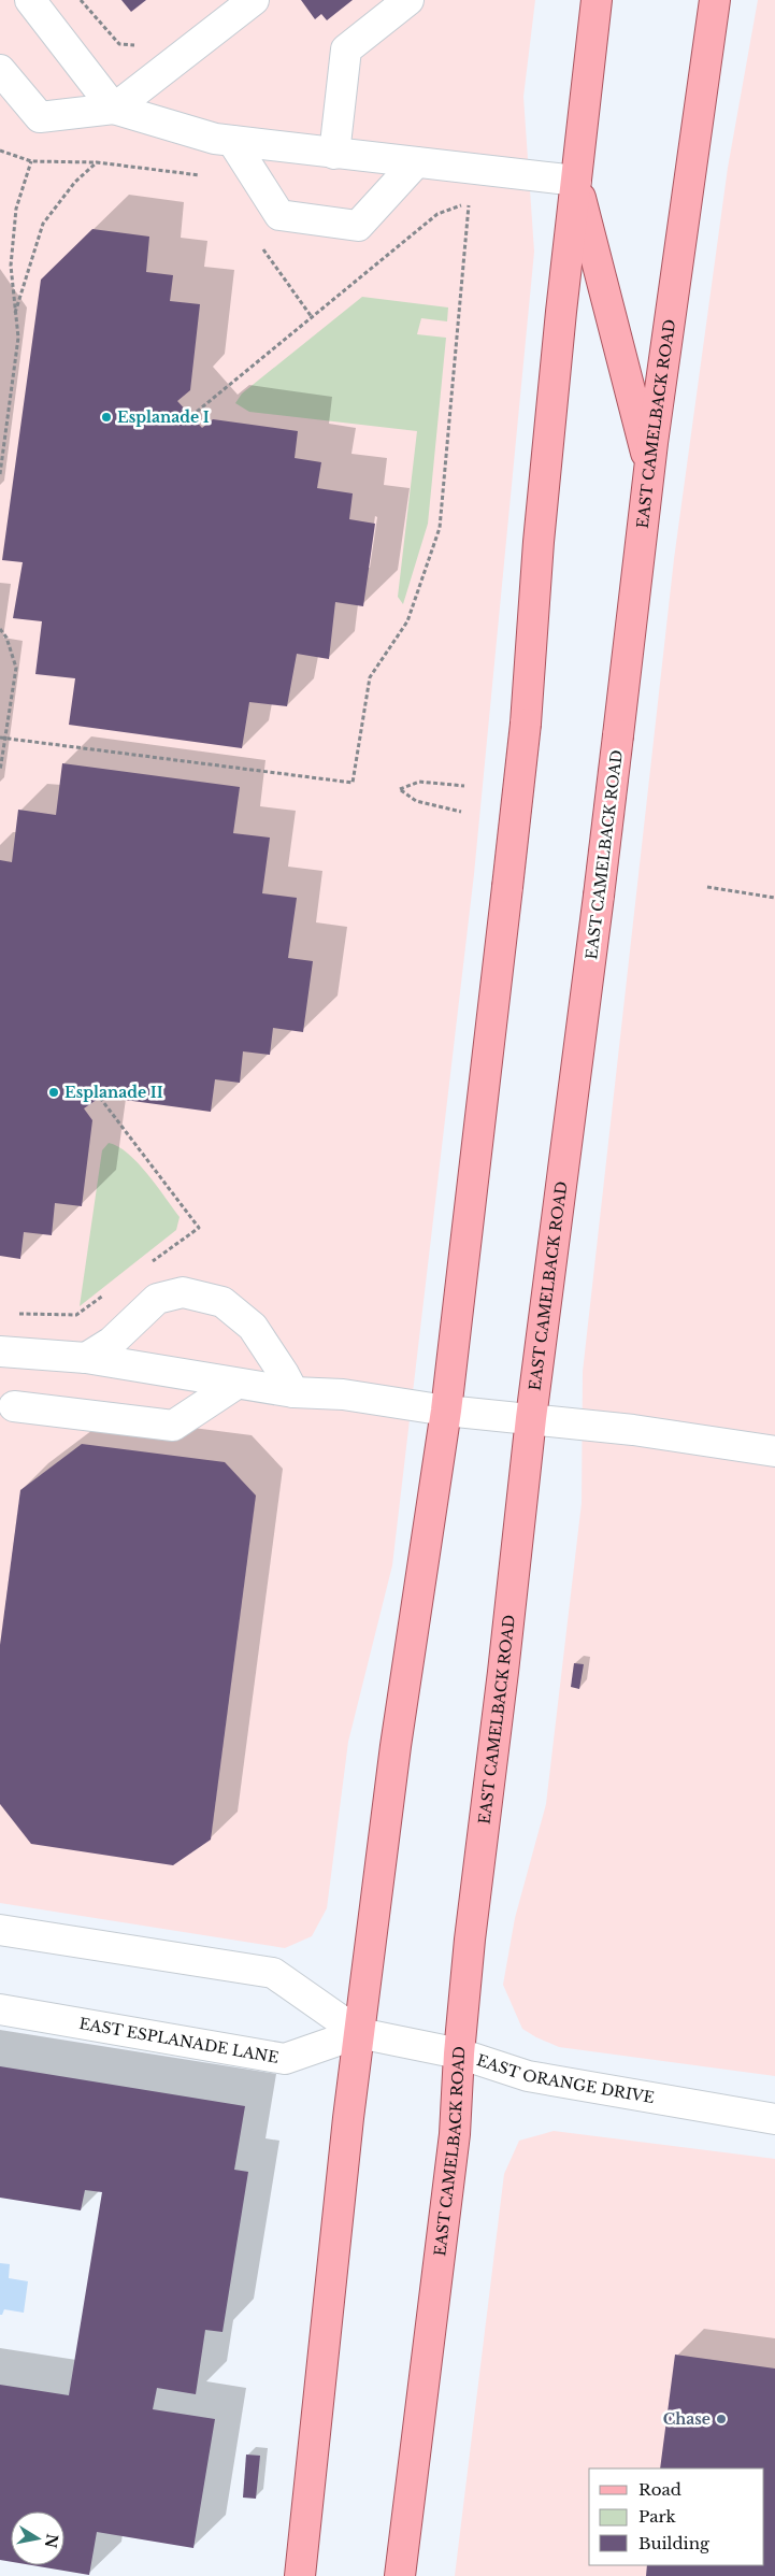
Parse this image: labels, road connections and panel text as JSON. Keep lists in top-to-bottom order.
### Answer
{
  "streets": {
    "main road": ["EAST CAMELBACK ROAD"],
    "street": ["EAST ESPLANADE LANE", "EAST ORANGE DRIVE"]
  },
  "crossings": [
    ["EAST CAMELBACK ROAD", "EAST ORANGE DRIVE"],
    ["EAST ESPLANADE LANE", "EAST ORANGE DRIVE"]
  ],
  "places": ["Esplanade I", "Esplanade II", "Chase"],
  "legend": ["Road", "Park", "Building"],
  "north": "right"
}
